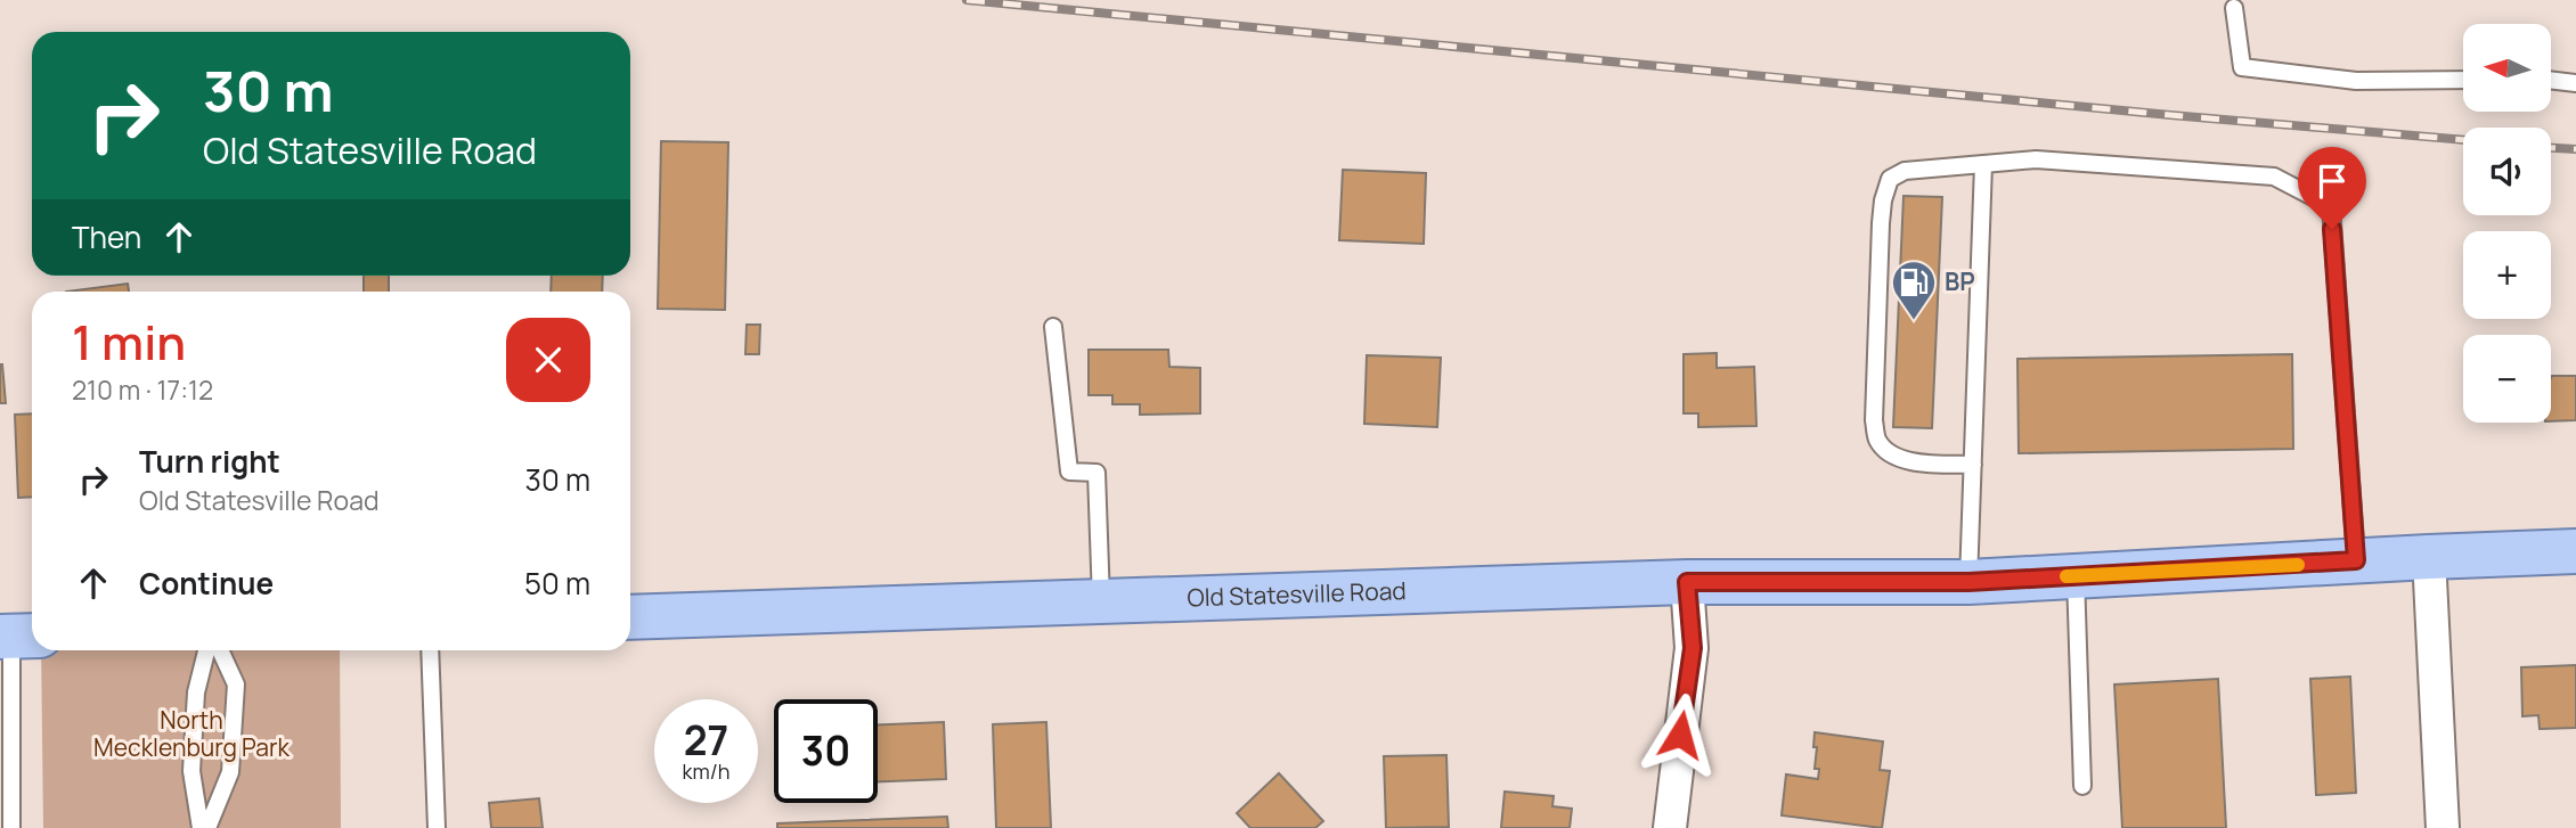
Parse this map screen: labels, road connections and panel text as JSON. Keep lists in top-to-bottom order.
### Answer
{
  "streets": {
    "main road": ["Old Statesville Road"]
  },
  "parks": ["North Mecklenburg Park"],
  "places": {
    "fuel station": ["BP"]
  },
  "north": "left",
  "page": {
    "map_buttons": ["+", "−"],
    "turn": ["30 m", "Old Statesville Road"],
    "then": "Then",
    "heading": ["1 min", "210 m · 17:12"],
    "list": [
      {
        "name": "Turn right",
        "note": "Old Statesville Road",
        "value": "30 m"
      },
      {
        "name": "Continue",
        "value": "50 m"
      }
    ],
    "speed": "27 km/h",
    "limit": "30"
  }
}
